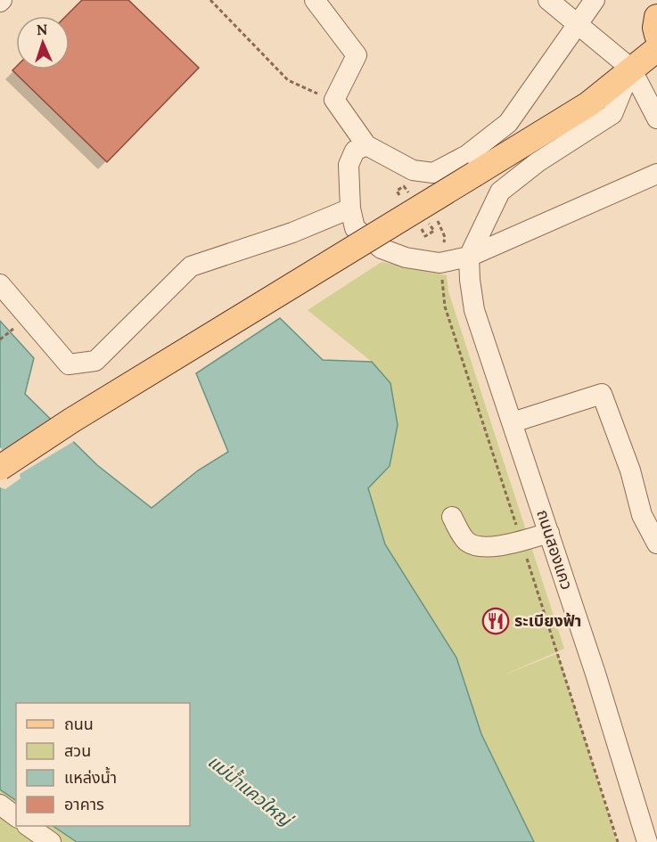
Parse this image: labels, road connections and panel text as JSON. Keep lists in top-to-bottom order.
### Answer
{
  "streets": {
    "street": ["ถนนสองแคว"]
  },
  "water": ["แม่น้ำแควใหญ่"],
  "places": {
    "restaurant": ["ระเบียงฟ้า"]
  },
  "legend": [
    "ถนน",
    "สวน",
    "แหล่งน้ำ",
    "อาคาร"
  ],
  "north": "top"
}
